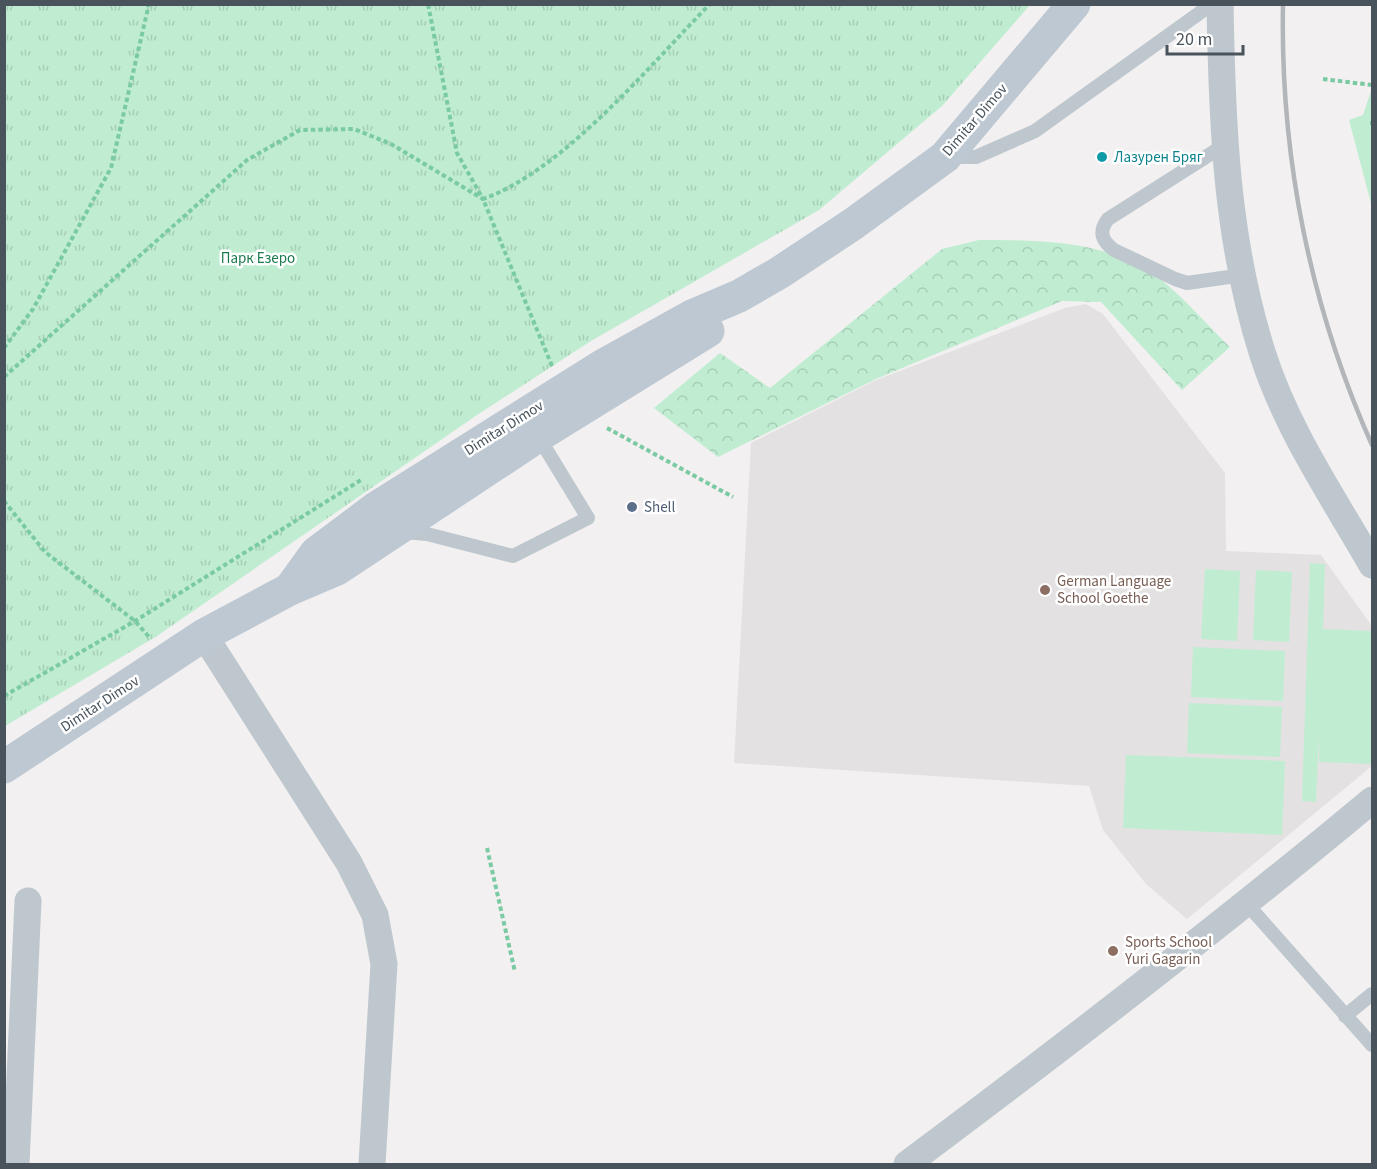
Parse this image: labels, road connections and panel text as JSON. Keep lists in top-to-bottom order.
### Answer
{
  "streets": {
    "main road": ["Dimitar Dimov"]
  },
  "parks": ["Парк Езеро"],
  "places": [
    "Лазурен Бряг",
    "Shell",
    "German Language School Goethe",
    "Sports School Yuri Gagarin"
  ],
  "scale_bar": "20 m"
}
